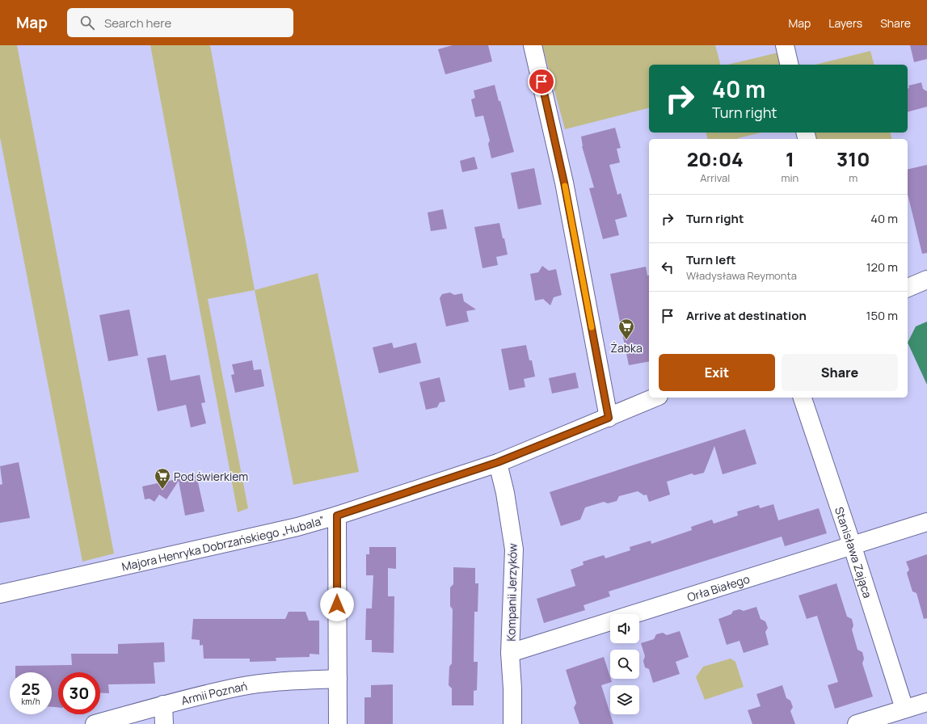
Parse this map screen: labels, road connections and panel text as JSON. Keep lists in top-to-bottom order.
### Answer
{
  "streets": {
    "street": [
      "Majora Henryka Dobrzańskiego „Hubala”",
      "Stanisława Zająca",
      "Orła Białego",
      "Kompanii Jerzyków",
      "Armii Poznań"
    ]
  },
  "crossings": [
    ["Majora Henryka Dobrzańskiego „Hubala”", "Kompanii Jerzyków"],
    ["Stanisława Zająca", "Orła Białego"],
    ["Orła Białego", "Kompanii Jerzyków"]
  ],
  "places": {
    "supermarket": ["Żabka", "Pod świerkiem"]
  },
  "page": {
    "header": "Map",
    "search": "Search here",
    "nav": ["Map", "Layers", "Share"],
    "turn": ["40 m", "Turn right"],
    "eta": [
      "20:04",
      "Arrival",
      "1",
      "min",
      "310",
      "m"
    ],
    "list": [
      {
        "name": "Turn right",
        "value": "40 m"
      },
      {
        "name": "Turn left",
        "note": "Władysława Reymonta",
        "value": "120 m"
      },
      {
        "name": "Arrive at destination",
        "value": "150 m"
      }
    ],
    "buttons": ["Exit", "Share"],
    "speed": "25 km/h",
    "limit": "30"
  }
}
